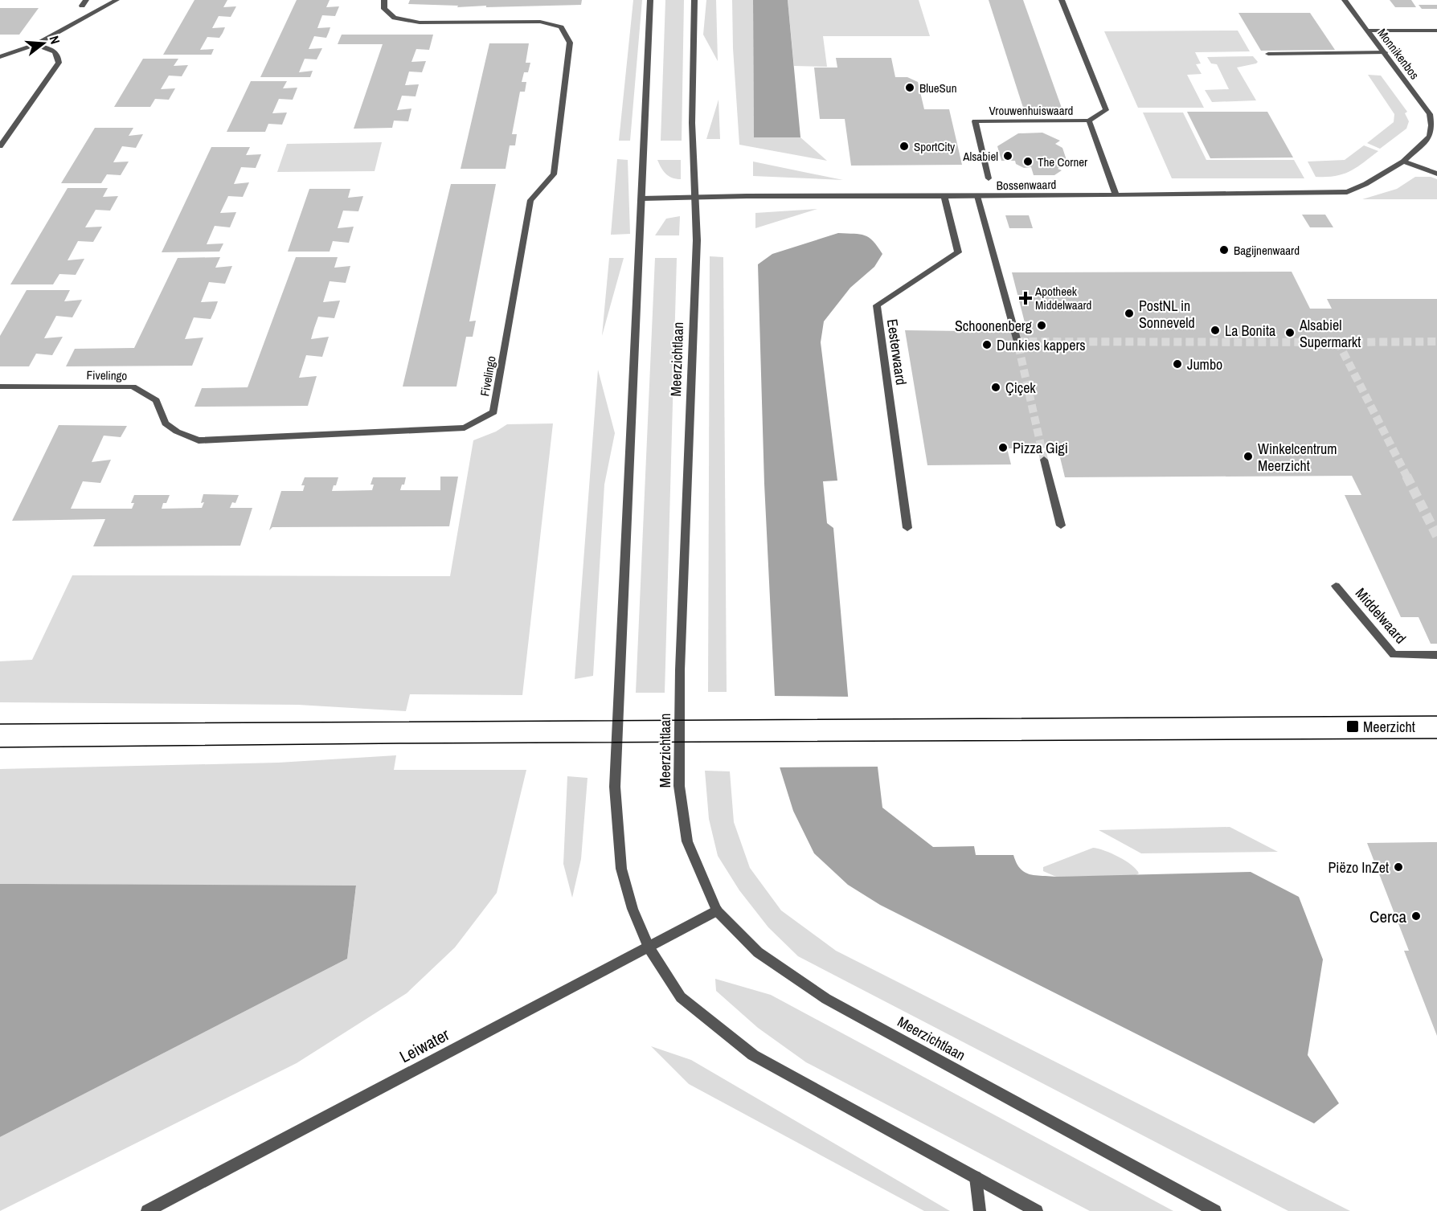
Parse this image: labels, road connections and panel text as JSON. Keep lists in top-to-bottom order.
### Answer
{
  "streets": {
    "street": [
      "Monnikenbos",
      "Vrouwenhuiswaard",
      "Bossenwaard",
      "Eesterwaard",
      "Meerzichtlaan",
      "Fivelingo",
      "Middelwaard",
      "Leiwater"
    ]
  },
  "crossings": [
    ["Monnikenbos", "Bossenwaard"],
    ["Vrouwenhuiswaard", "Bossenwaard"],
    ["Bossenwaard", "Eesterwaard"],
    ["Bossenwaard", "Meerzichtlaan"],
    ["Meerzichtlaan", "Leiwater"]
  ],
  "places": {
    "other": [
      "BlueSun",
      "SportCity",
      "Alsabiel",
      "The Corner",
      "Bagijnenwaard",
      "PostNL in Sonneveld",
      "Schoonenberg",
      "La Bonita",
      "Alsabiel Supermarkt",
      "Dunkies kappers",
      "Jumbo",
      "Çiçek",
      "Pizza Gigi",
      "Winkelcentrum Meerzicht",
      "Piëzo InZet",
      "Cerca"
    ],
    "health": ["Apotheek Middelwaard"],
    "transit": ["Meerzicht"]
  },
  "north": "right"
}
